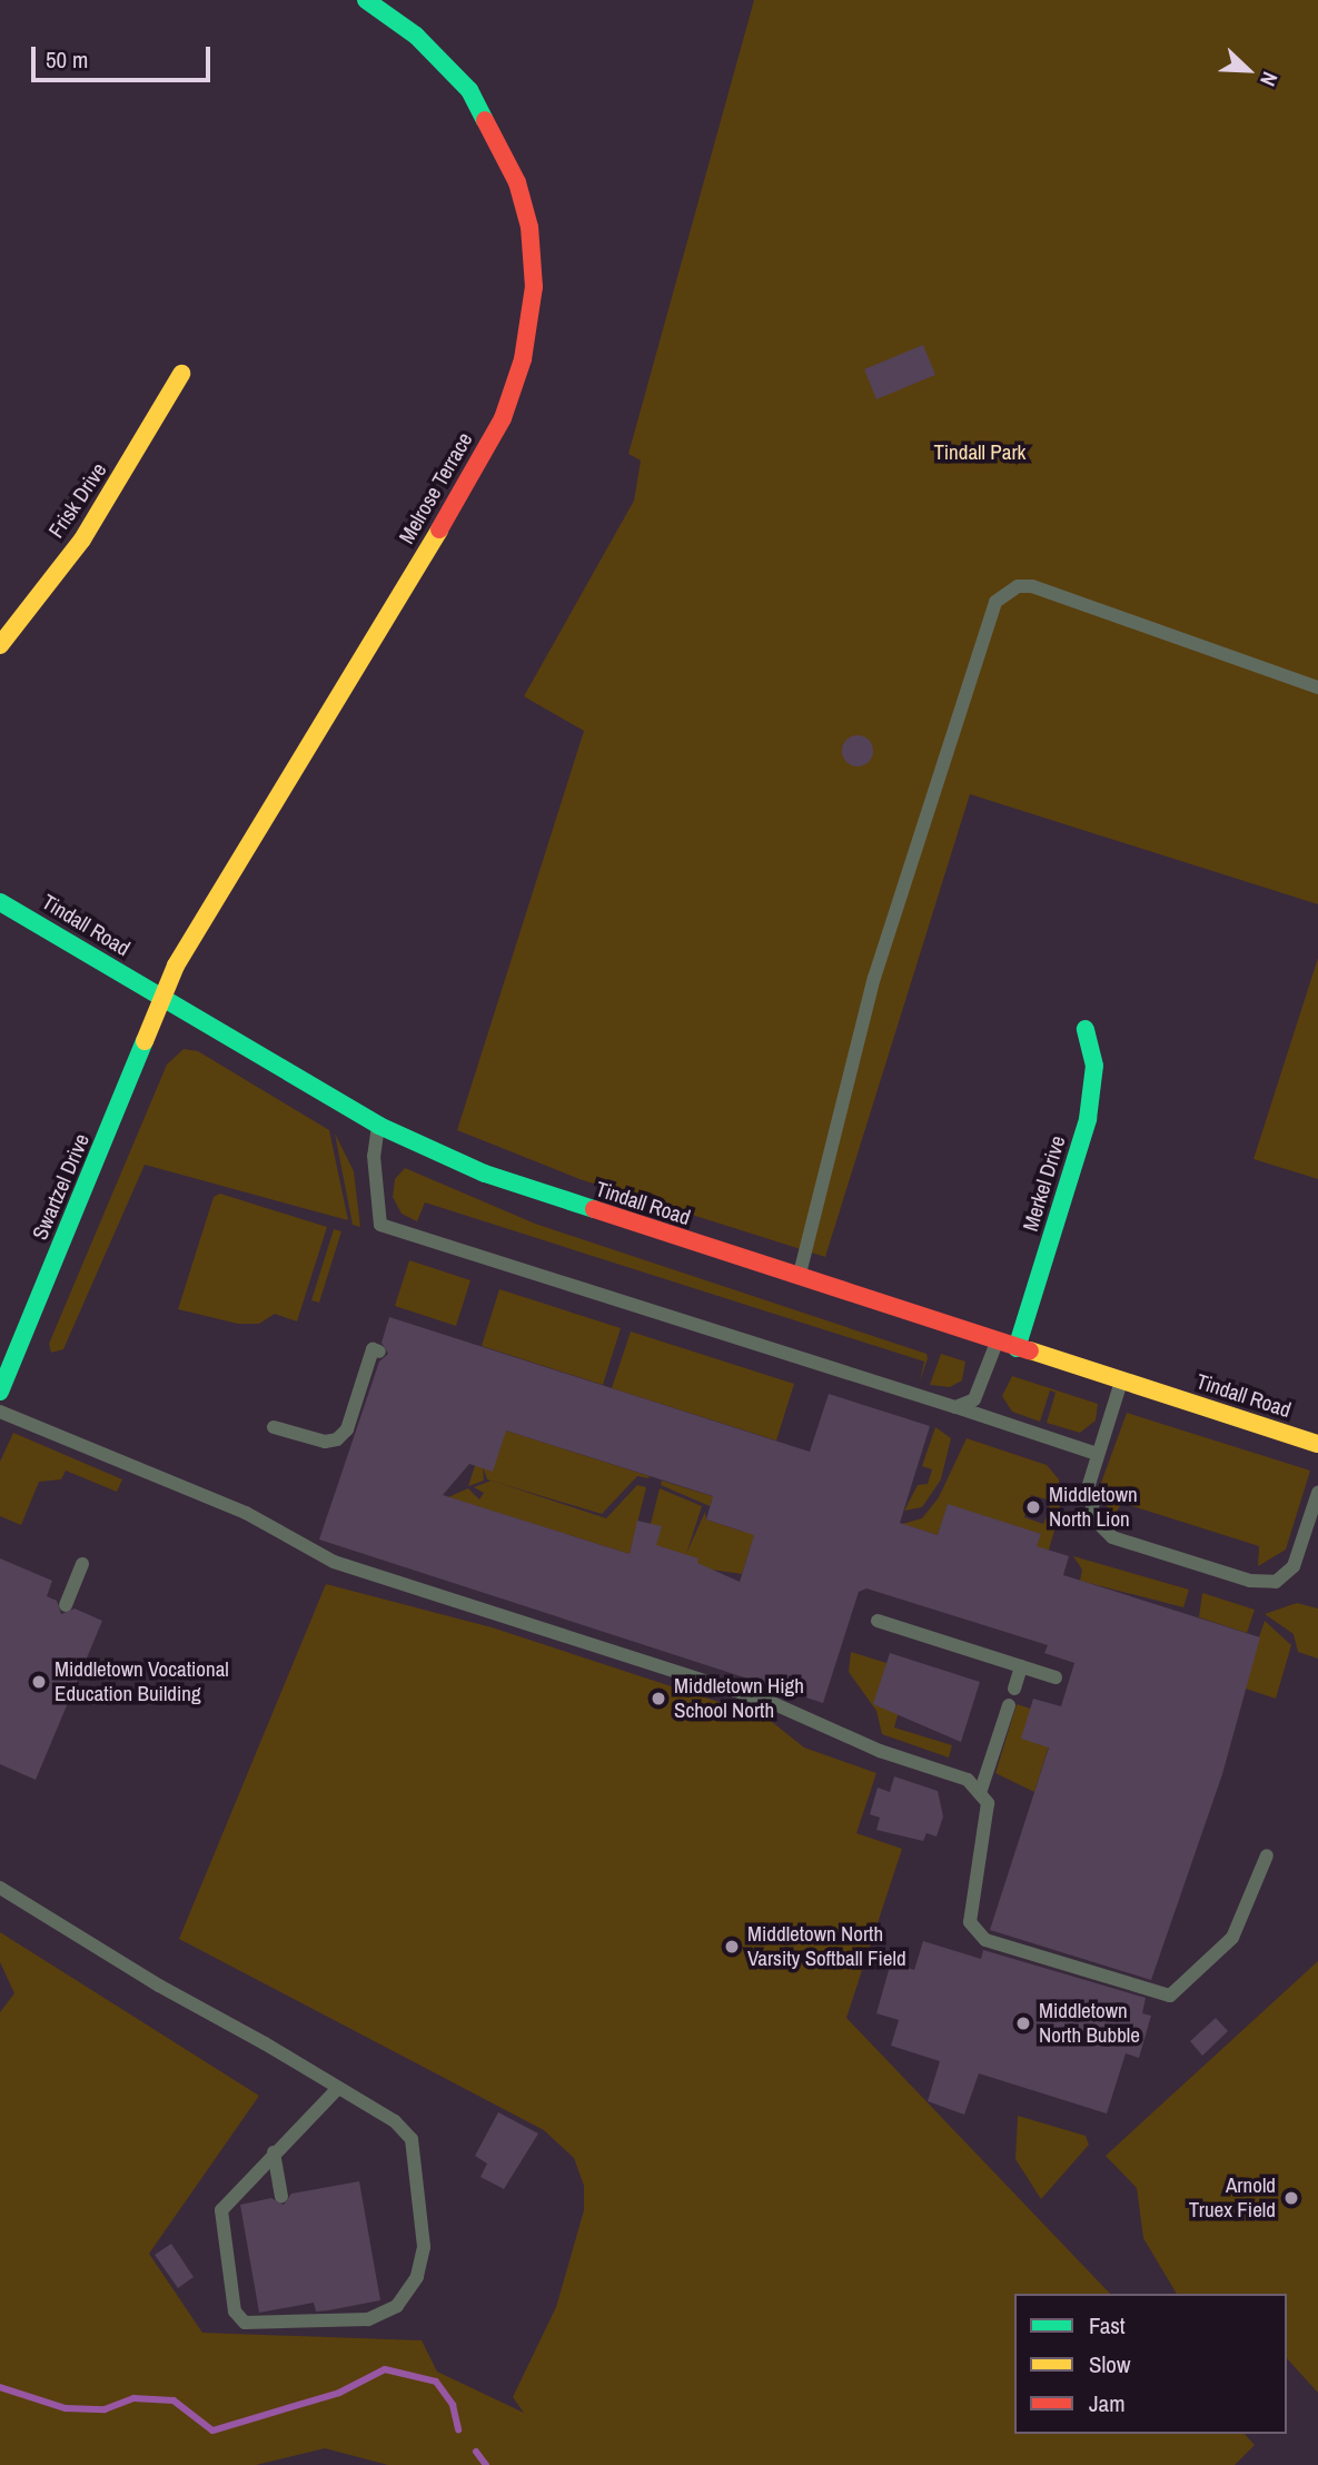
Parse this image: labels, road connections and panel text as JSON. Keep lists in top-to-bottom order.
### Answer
{
  "streets": {
    "street": [
      "Melrose Terrace",
      "Frisk Drive",
      "Tindall Road",
      "Merkel Drive",
      "Swartzel Drive"
    ]
  },
  "crossings": [
    ["Melrose Terrace", "Tindall Road"],
    ["Melrose Terrace", "Swartzel Drive"],
    ["Tindall Road", "Merkel Drive"],
    ["Tindall Road", "Swartzel Drive"]
  ],
  "parks": ["Tindall Park"],
  "places": [
    "Middletown North Lion",
    "Middletown Vocational Education Building",
    "Middletown High School North",
    "Middletown North Varsity Softball Field",
    "Middletown North Bubble",
    "Arnold Truex Field"
  ],
  "legend": ["Fast", "Slow", "Jam"],
  "scale_bar": "50 m",
  "north": "bottom right"
}
